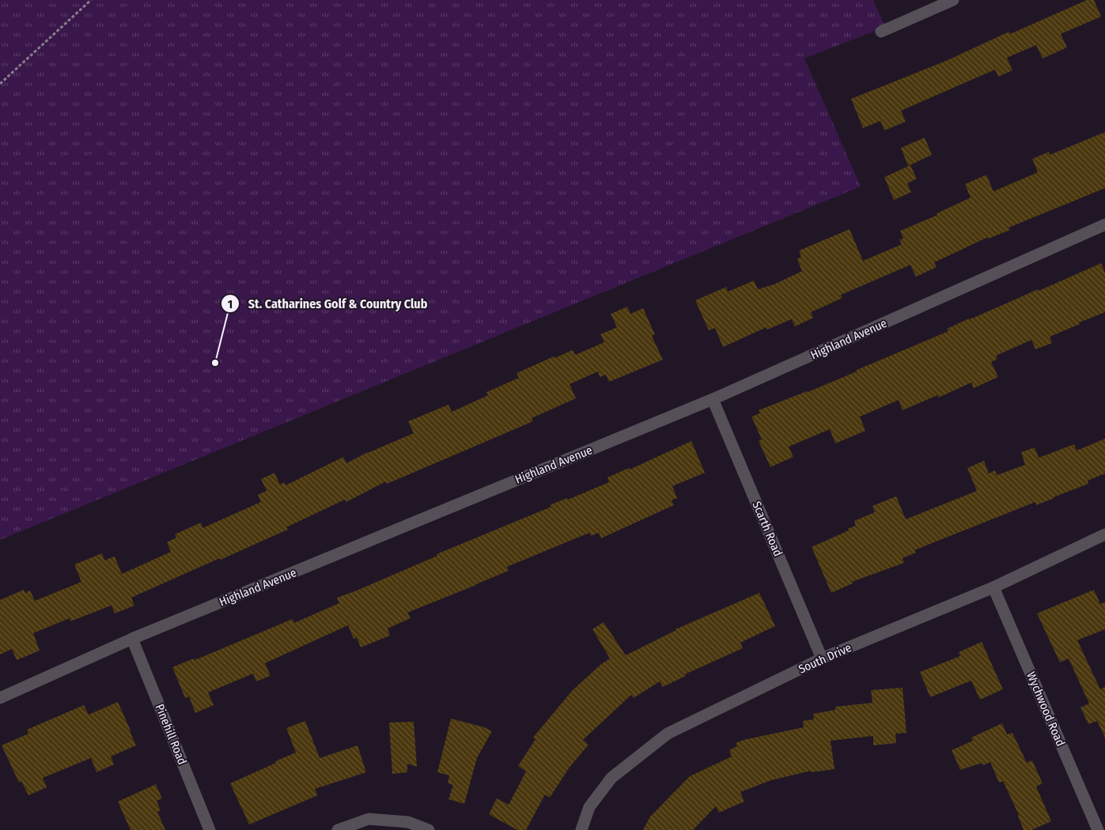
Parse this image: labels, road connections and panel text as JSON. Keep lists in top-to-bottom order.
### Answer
{
  "streets": {
    "street": [
      "Highland Avenue",
      "Scarth Road",
      "South Drive",
      "Wychwood Road",
      "Pinehill Road"
    ]
  },
  "crossings": [
    ["Highland Avenue", "Scarth Road"],
    ["Highland Avenue", "Pinehill Road"],
    ["Scarth Road", "South Drive"],
    ["South Drive", "Wychwood Road"]
  ],
  "places": ["St. Catharines Golf & Country Club"]
}
